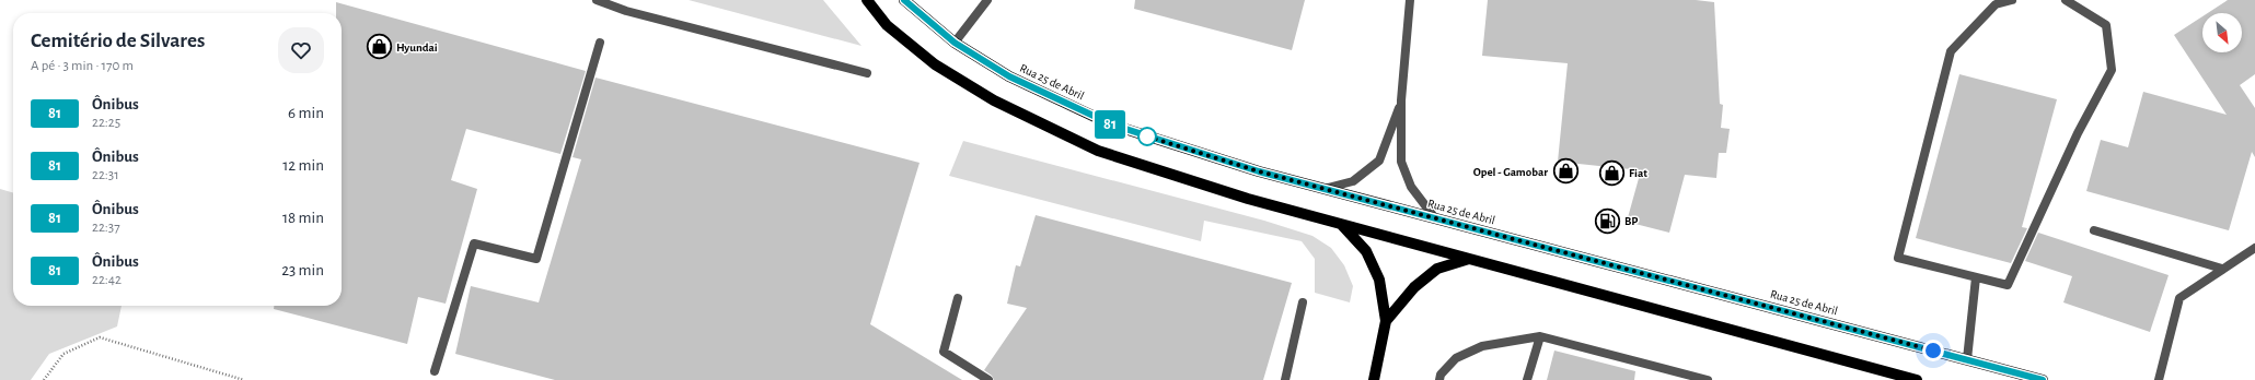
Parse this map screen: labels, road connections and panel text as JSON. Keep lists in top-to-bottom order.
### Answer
{
  "streets": {
    "main road": ["Rua 25 de Abril"]
  },
  "places": {
    "shop": ["Hyundai", "Opel - Gamobar", "Fiat"],
    "fuel station": ["BP"]
  },
  "lines": ["bus line 81"],
  "north": "bottom right",
  "page": {
    "on_map": "81",
    "heading": ["Cemitério de Silvares", "A pé · 3 min · 170 m"],
    "list": [
      {
        "mark": "81",
        "name": "Ônibus",
        "note": "22:25",
        "value": "6 min"
      },
      {
        "mark": "81",
        "name": "Ônibus",
        "note": "22:31",
        "value": "12 min"
      },
      {
        "mark": "81",
        "name": "Ônibus",
        "note": "22:37",
        "value": "18 min"
      },
      {
        "mark": "81",
        "name": "Ônibus",
        "note": "22:42",
        "value": "23 min"
      }
    ]
  }
}
